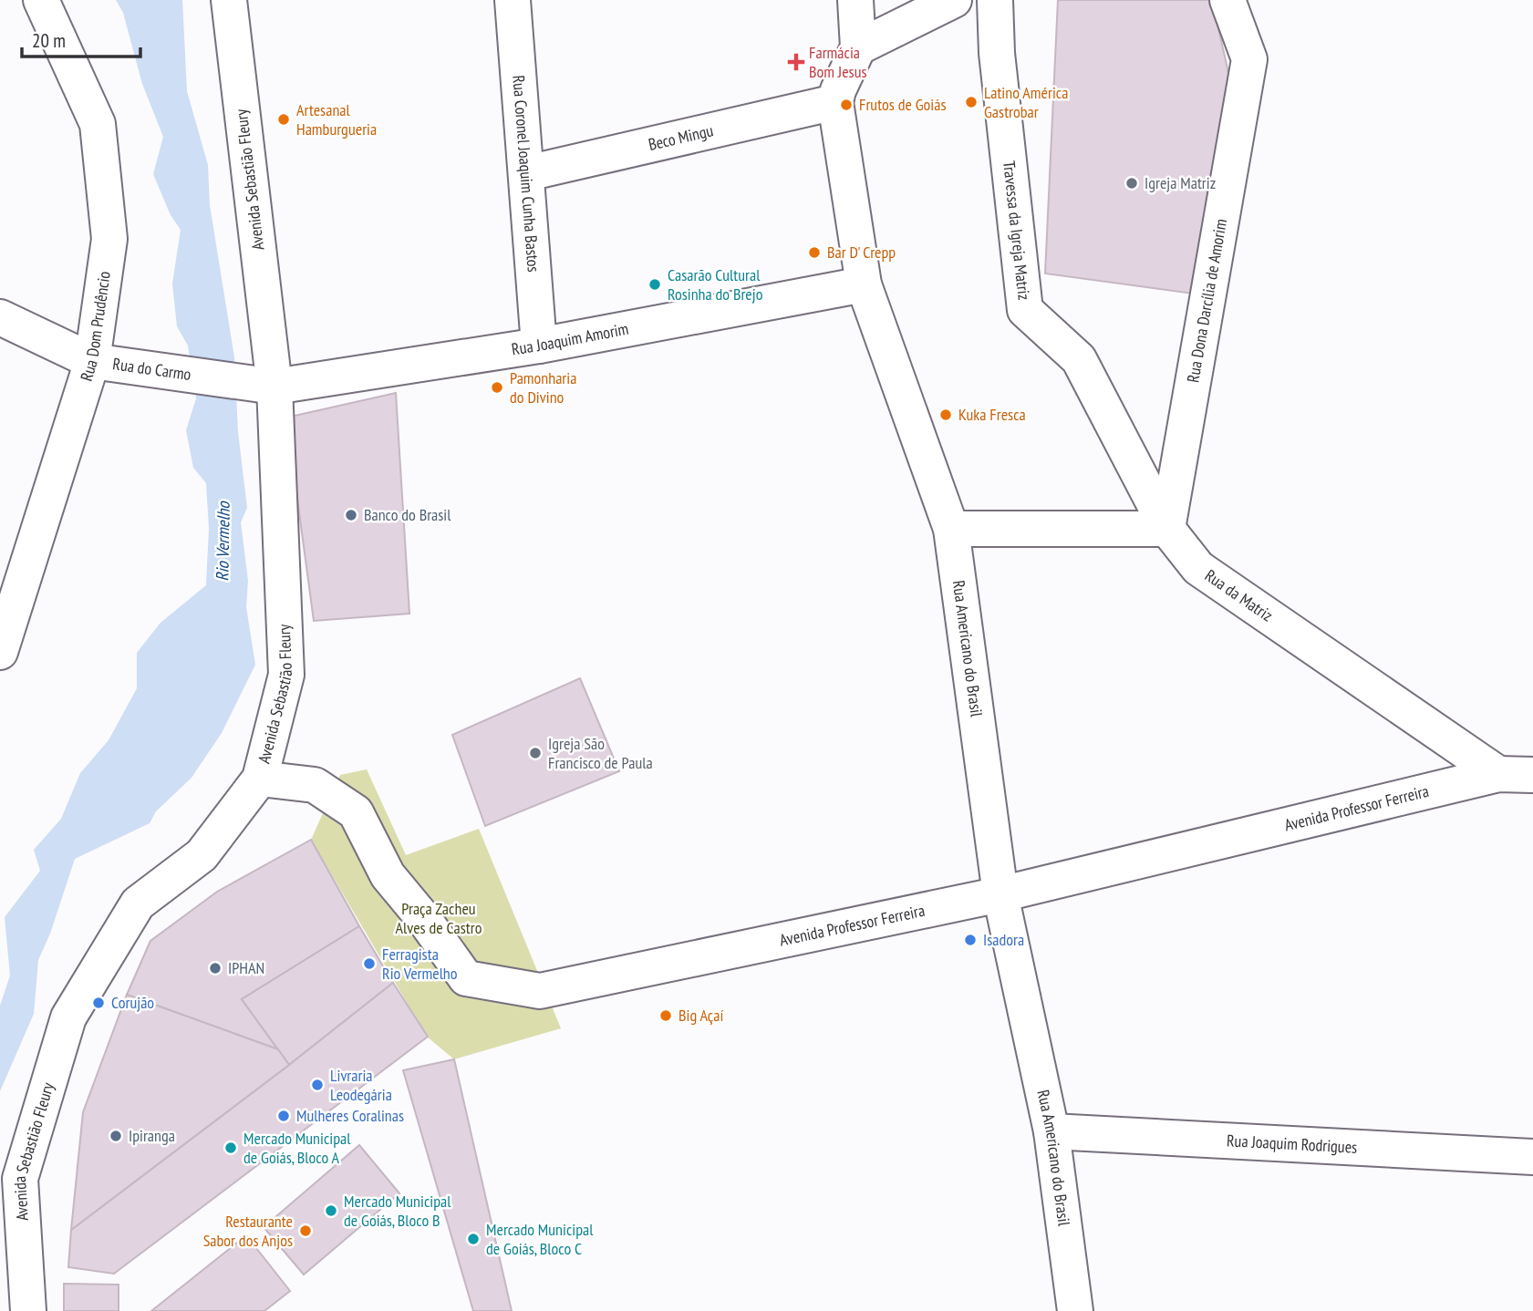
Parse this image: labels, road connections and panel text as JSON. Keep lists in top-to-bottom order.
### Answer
{
  "streets": {
    "street": [
      "Beco Mingu",
      "Rua Coronel Joaquim Cunha Bastos",
      "Avenida Sebastião Fleury",
      "Travessa da Igreja Matriz",
      "Rua Dona Darcília de Amorim",
      "Rua Dom Prudêncio",
      "Rua Joaquim Amorim",
      "Rua do Carmo",
      "Rua da Matriz",
      "Rua Americano do Brasil",
      "Avenida Professor Ferreira",
      "Rua Joaquim Rodrigues"
    ]
  },
  "crossings": [
    ["Beco Mingu", "Rua Coronel Joaquim Cunha Bastos"],
    ["Beco Mingu", "Rua Americano do Brasil"],
    ["Rua Coronel Joaquim Cunha Bastos", "Rua Joaquim Amorim"],
    ["Avenida Sebastião Fleury", "Rua Joaquim Amorim"],
    ["Avenida Sebastião Fleury", "Rua do Carmo"],
    ["Avenida Sebastião Fleury", "Avenida Professor Ferreira"],
    ["Travessa da Igreja Matriz", "Rua Dona Darcília de Amorim"],
    ["Travessa da Igreja Matriz", "Rua da Matriz"],
    ["Rua Dona Darcília de Amorim", "Rua da Matriz"],
    ["Rua Dom Prudêncio", "Rua do Carmo"],
    ["Rua Joaquim Amorim", "Rua do Carmo"],
    ["Rua Joaquim Amorim", "Rua Americano do Brasil"],
    ["Rua da Matriz", "Avenida Professor Ferreira"],
    ["Rua Americano do Brasil", "Avenida Professor Ferreira"],
    ["Rua Americano do Brasil", "Rua Joaquim Rodrigues"]
  ],
  "water": ["Rio Vermelho"],
  "parks": ["Praça Zacheu Alves de Castro"],
  "places": {
    "health": ["Farmácia Bom Jesus"],
    "other": [
      "Latino América Gastrobar",
      "Frutos de Goiás",
      "Artesanal Hamburgueria",
      "Igreja Matriz",
      "Bar D' Crepp",
      "Casarão Cultural Rosinha do Brejo",
      "Pamonharia do Divino",
      "Kuka Fresca",
      "Banco do Brasil",
      "Igreja São Francisco de Paula",
      "Isadora",
      "Ferragista Rio Vermelho",
      "IPHAN",
      "Corujão",
      "Big Açaí",
      "Livraria Leodegária",
      "Mulheres Coralinas",
      "Ipiranga",
      "Mercado Municipal de Goiás, Bloco A",
      "Mercado Municipal de Goiás, Bloco B",
      "Restaurante Sabor dos Anjos",
      "Mercado Municipal de Goiás, Bloco C"
    ]
  },
  "scale_bar": "20 m"
}
